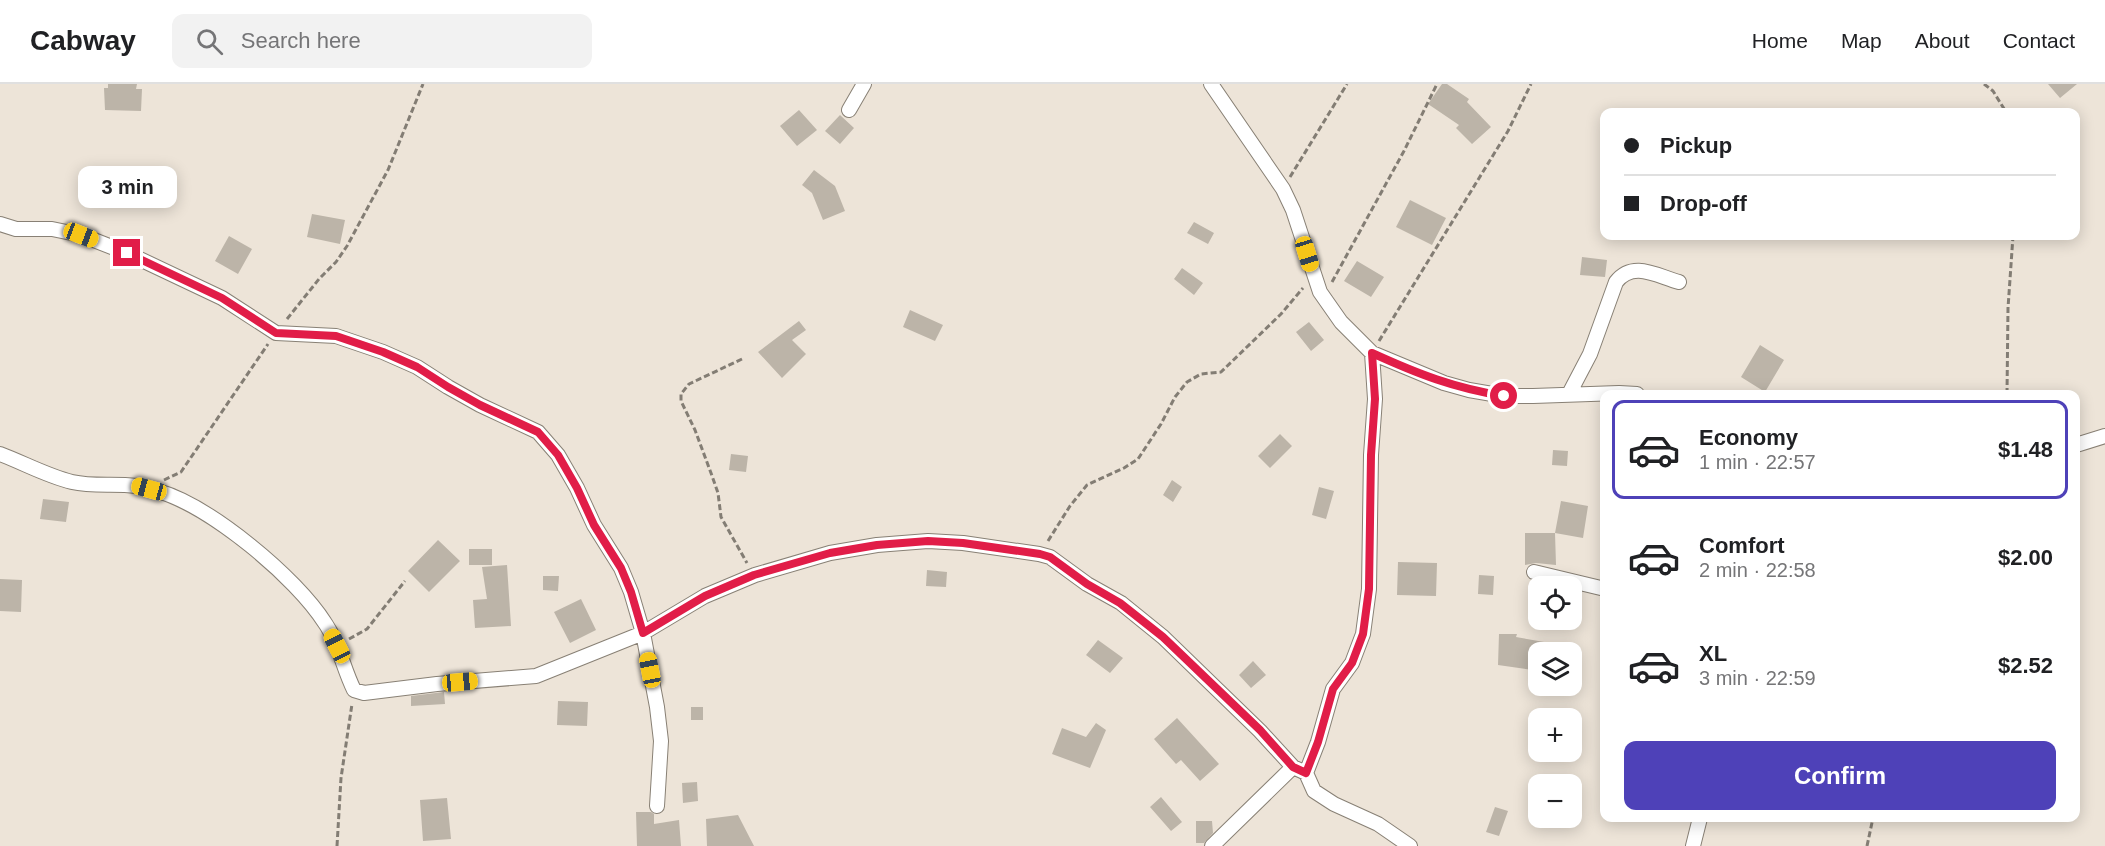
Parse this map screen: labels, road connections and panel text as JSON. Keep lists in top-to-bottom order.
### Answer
{
  "page": {
    "header": "Cabway",
    "search": "Search here",
    "nav": [
      "Home",
      "Map",
      "About",
      "Contact"
    ],
    "banner": ["Pickup", "Drop-off"],
    "bubble": "3 min",
    "list": [
      {
        "name": "Economy",
        "note": "1 min · 22:57",
        "value": "$1.48"
      },
      {
        "name": "Comfort",
        "note": "2 min · 22:58",
        "value": "$2.00"
      },
      {
        "name": "XL",
        "note": "3 min · 22:59",
        "value": "$2.52"
      }
    ],
    "map_buttons": ["+", "−"],
    "buttons": "Confirm"
  }
}
